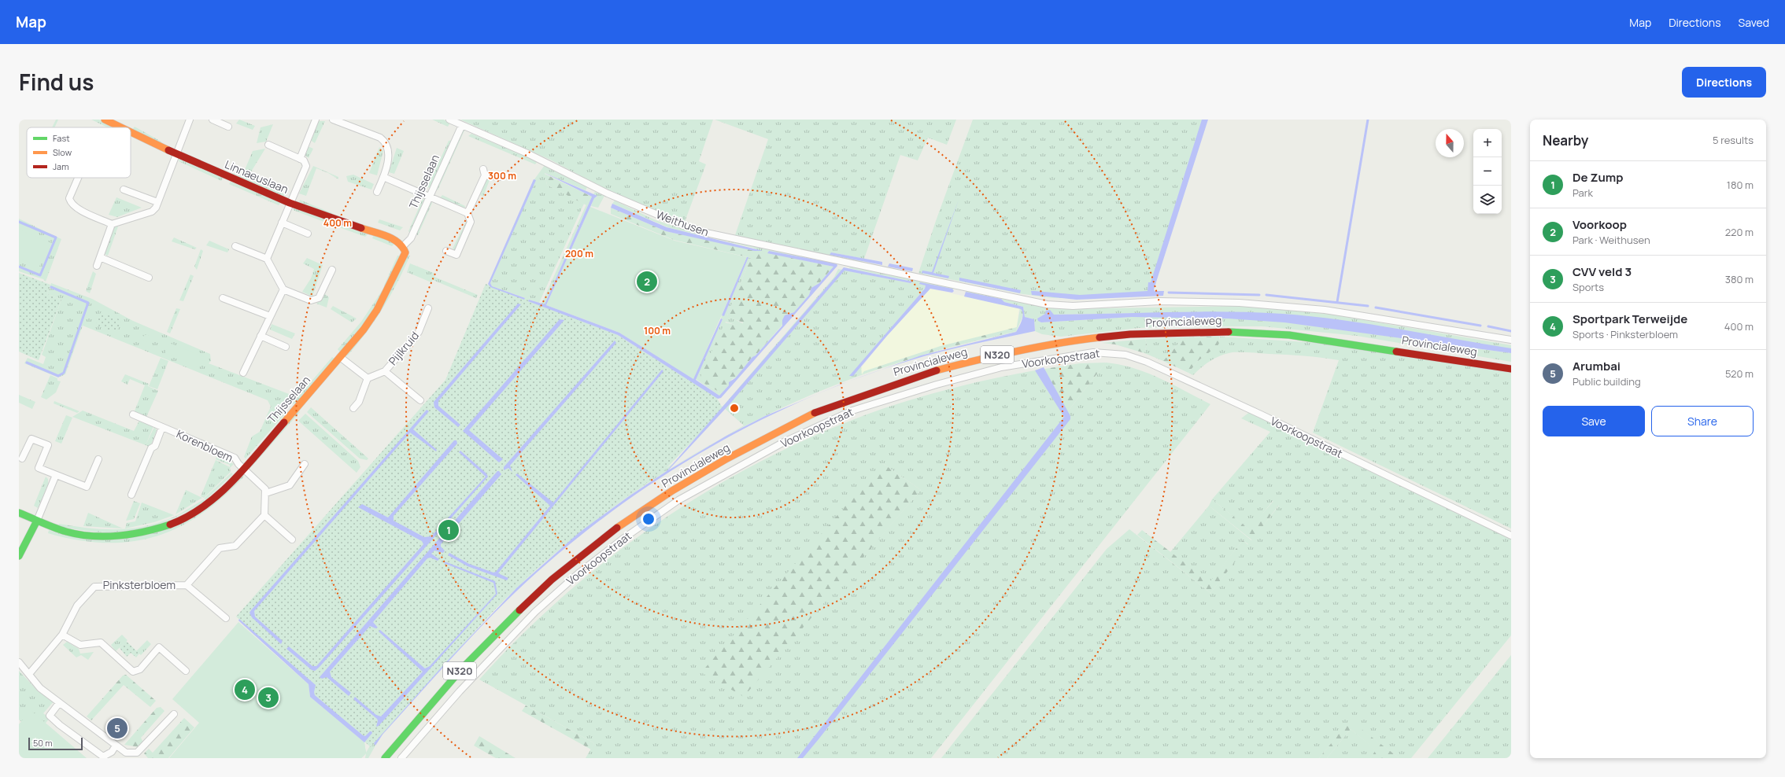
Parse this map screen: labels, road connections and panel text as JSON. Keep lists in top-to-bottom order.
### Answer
{
  "streets": {
    "main road": [
      "Linnaeuslaan",
      "Thijsselaan",
      "Provincialeweg",
      "N320"
    ],
    "street": [
      "Weithusen",
      "Pijlkruid",
      "Voorkoopstraat",
      "Korenbloem",
      "Pinksterbloem"
    ]
  },
  "crossings": [
    ["Linnaeuslaan", "Thijsselaan"],
    ["Thijsselaan", "Weithusen"],
    ["Thijsselaan", "Korenbloem"]
  ],
  "legend": ["Fast", "Slow", "Jam"],
  "scale_bar": "50 m",
  "north": "top",
  "page": {
    "header": "Map",
    "nav": ["Map", "Directions", "Saved"],
    "title": "Find us",
    "buttons": [
      "Directions",
      ["Save", "Share"]
    ],
    "heading": ["Nearby", "5 results"],
    "map_buttons": ["+", "−"],
    "list": [
      {
        "mark": "1",
        "name": "De Zump",
        "note": "Park",
        "value": "180 m"
      },
      {
        "mark": "2",
        "name": "Voorkoop",
        "note": "Park · Weithusen",
        "value": "220 m"
      },
      {
        "mark": "3",
        "name": "CVV veld 3",
        "note": "Sports",
        "value": "380 m"
      },
      {
        "mark": "4",
        "name": "Sportpark Terweijde",
        "note": "Sports · Pinksterbloem",
        "value": "400 m"
      },
      {
        "mark": "5",
        "name": "Arumbai",
        "note": "Public building",
        "value": "520 m"
      }
    ],
    "pins": [
      "2",
      "1",
      "4",
      "3",
      "5"
    ],
    "scale": "50 m"
  },
  "rings": [
    "300 m",
    "400 m",
    "200 m",
    "100 m"
  ]
}
